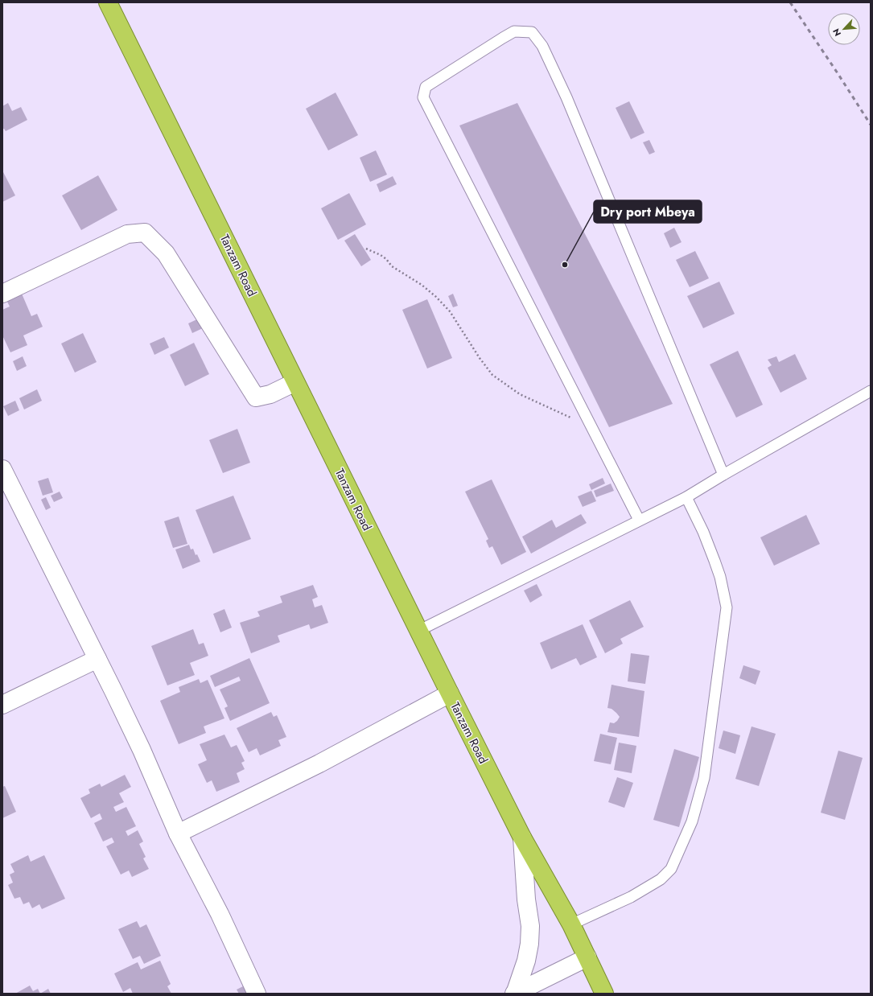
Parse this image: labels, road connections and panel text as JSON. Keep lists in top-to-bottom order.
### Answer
{
  "streets": {
    "highway": ["Tanzam Road"]
  },
  "places": ["Dry port Mbeya"],
  "north": "bottom left"
}
